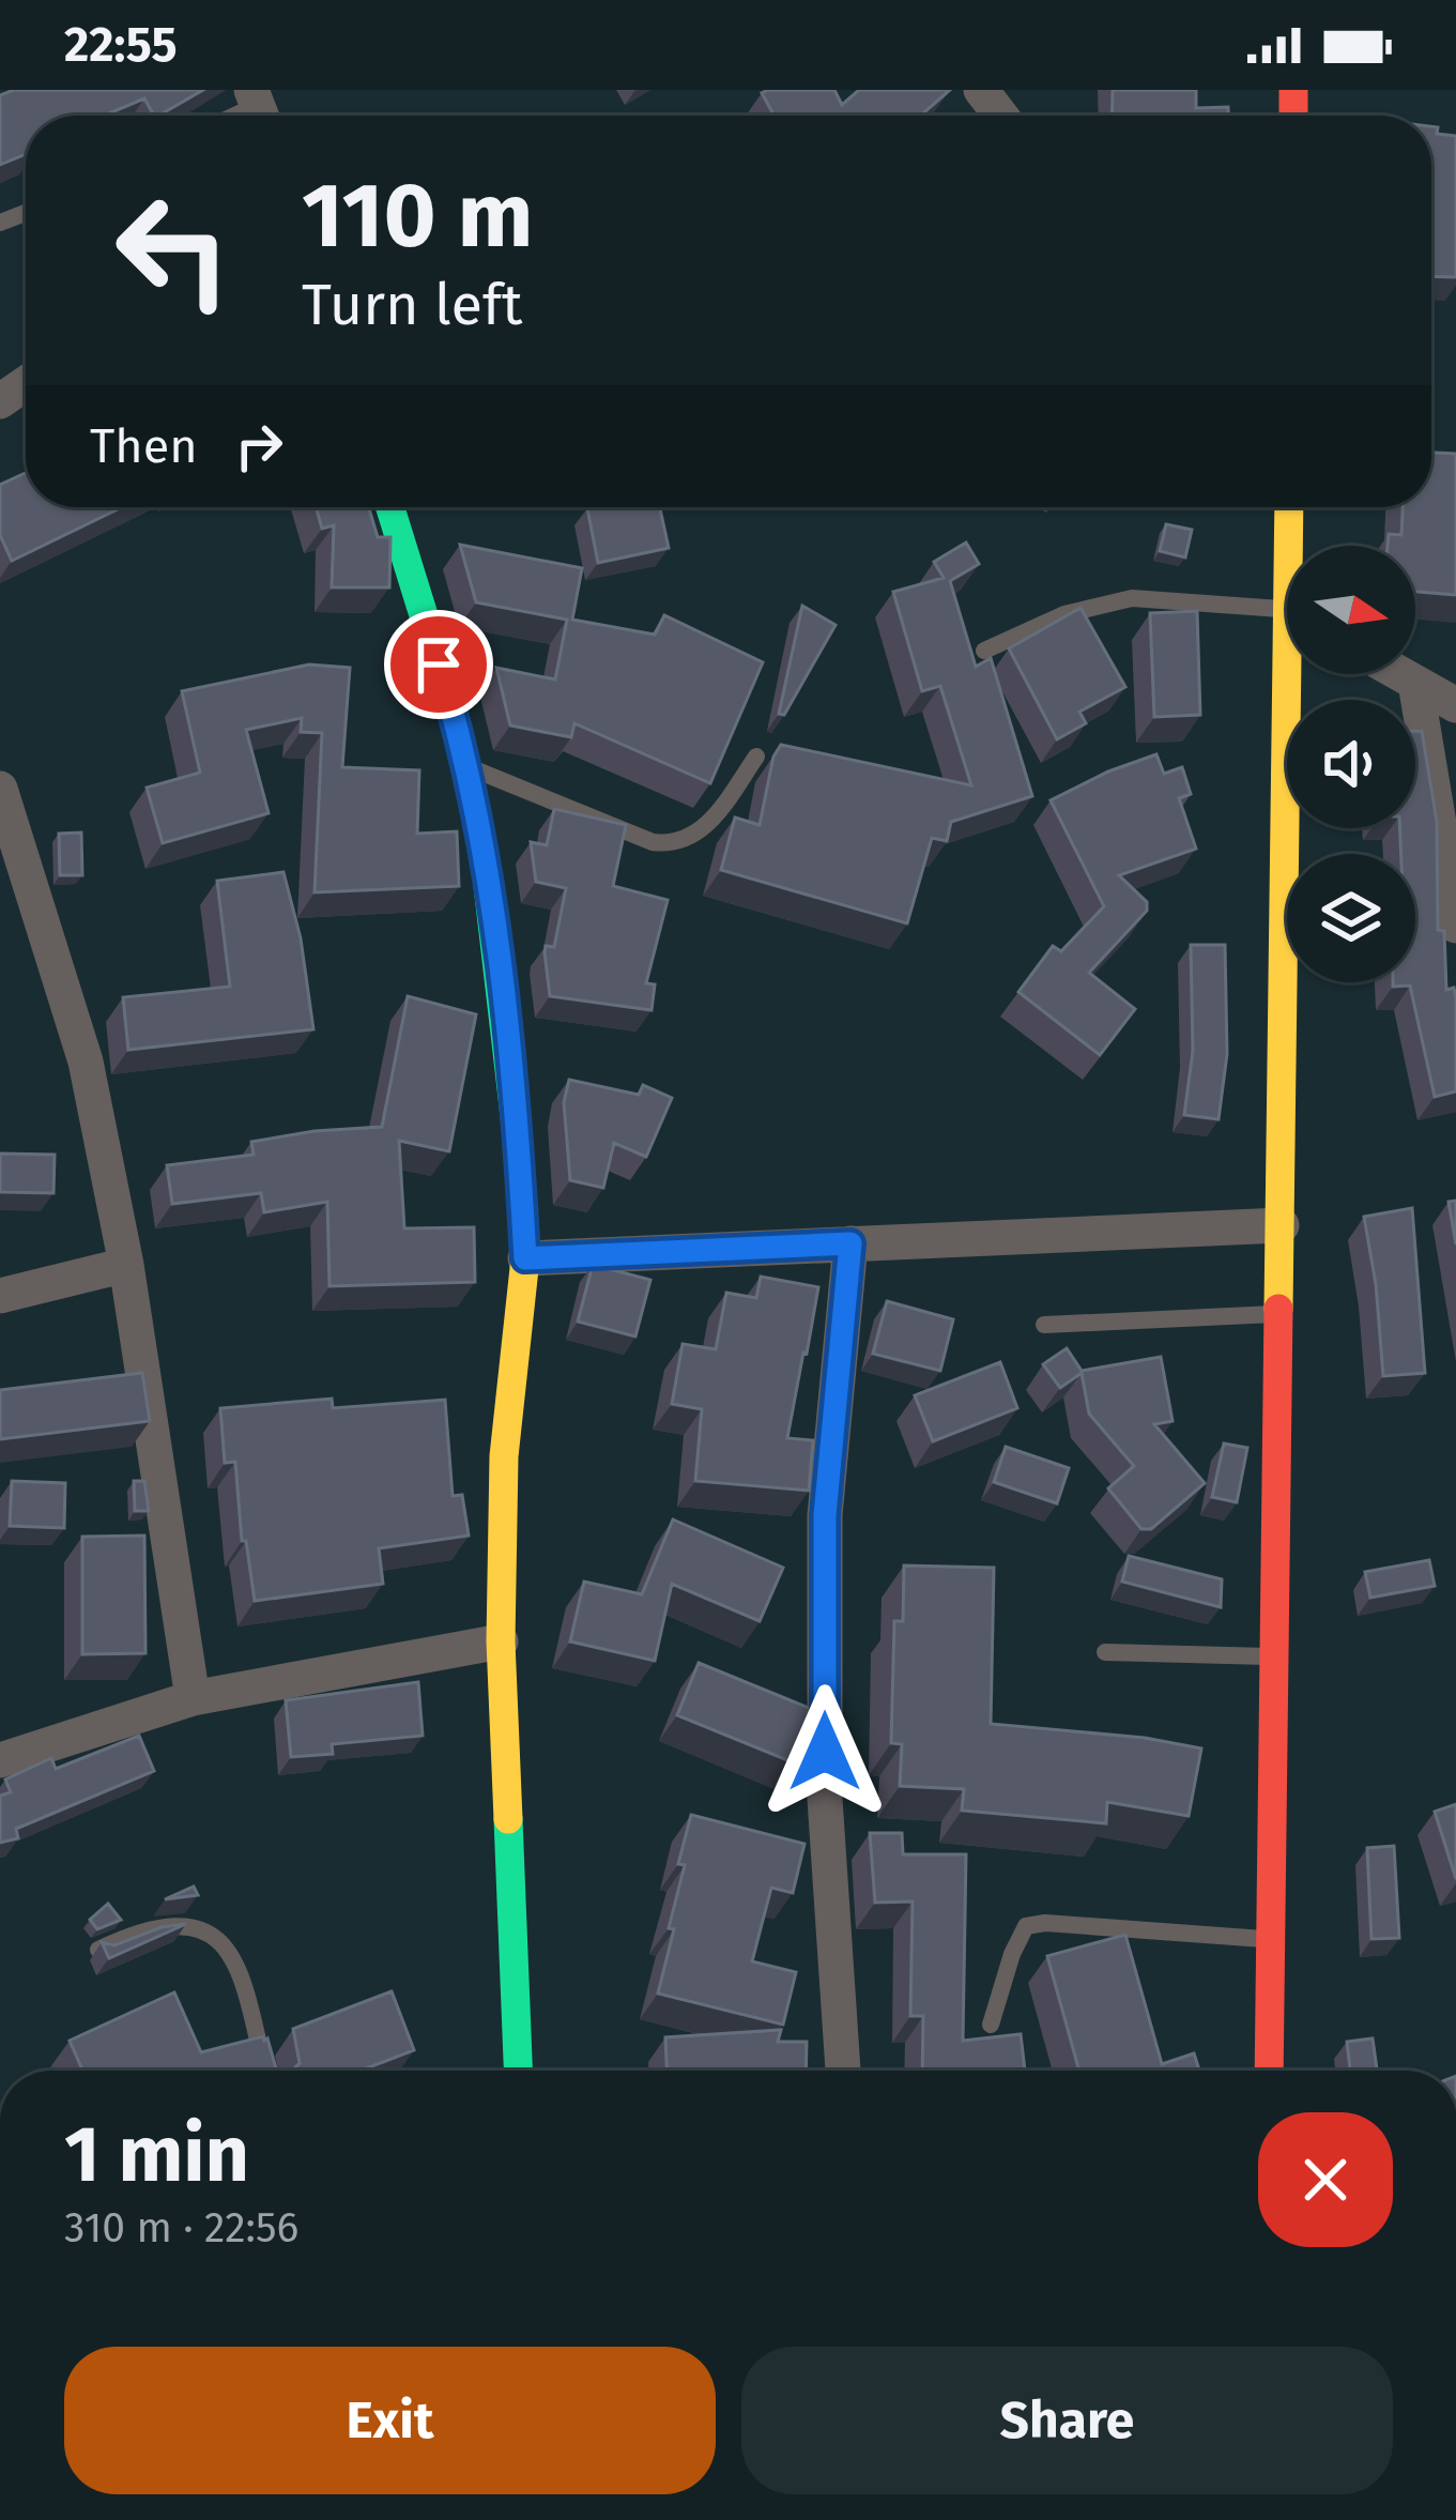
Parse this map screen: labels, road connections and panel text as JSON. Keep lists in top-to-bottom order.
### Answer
{
  "north": "right",
  "page": {
    "status": "22:55",
    "turn": ["110 m", "Turn left"],
    "then": "Then",
    "heading": ["1 min", "310 m · 22:56"],
    "buttons": ["Exit", "Share"]
  }
}
